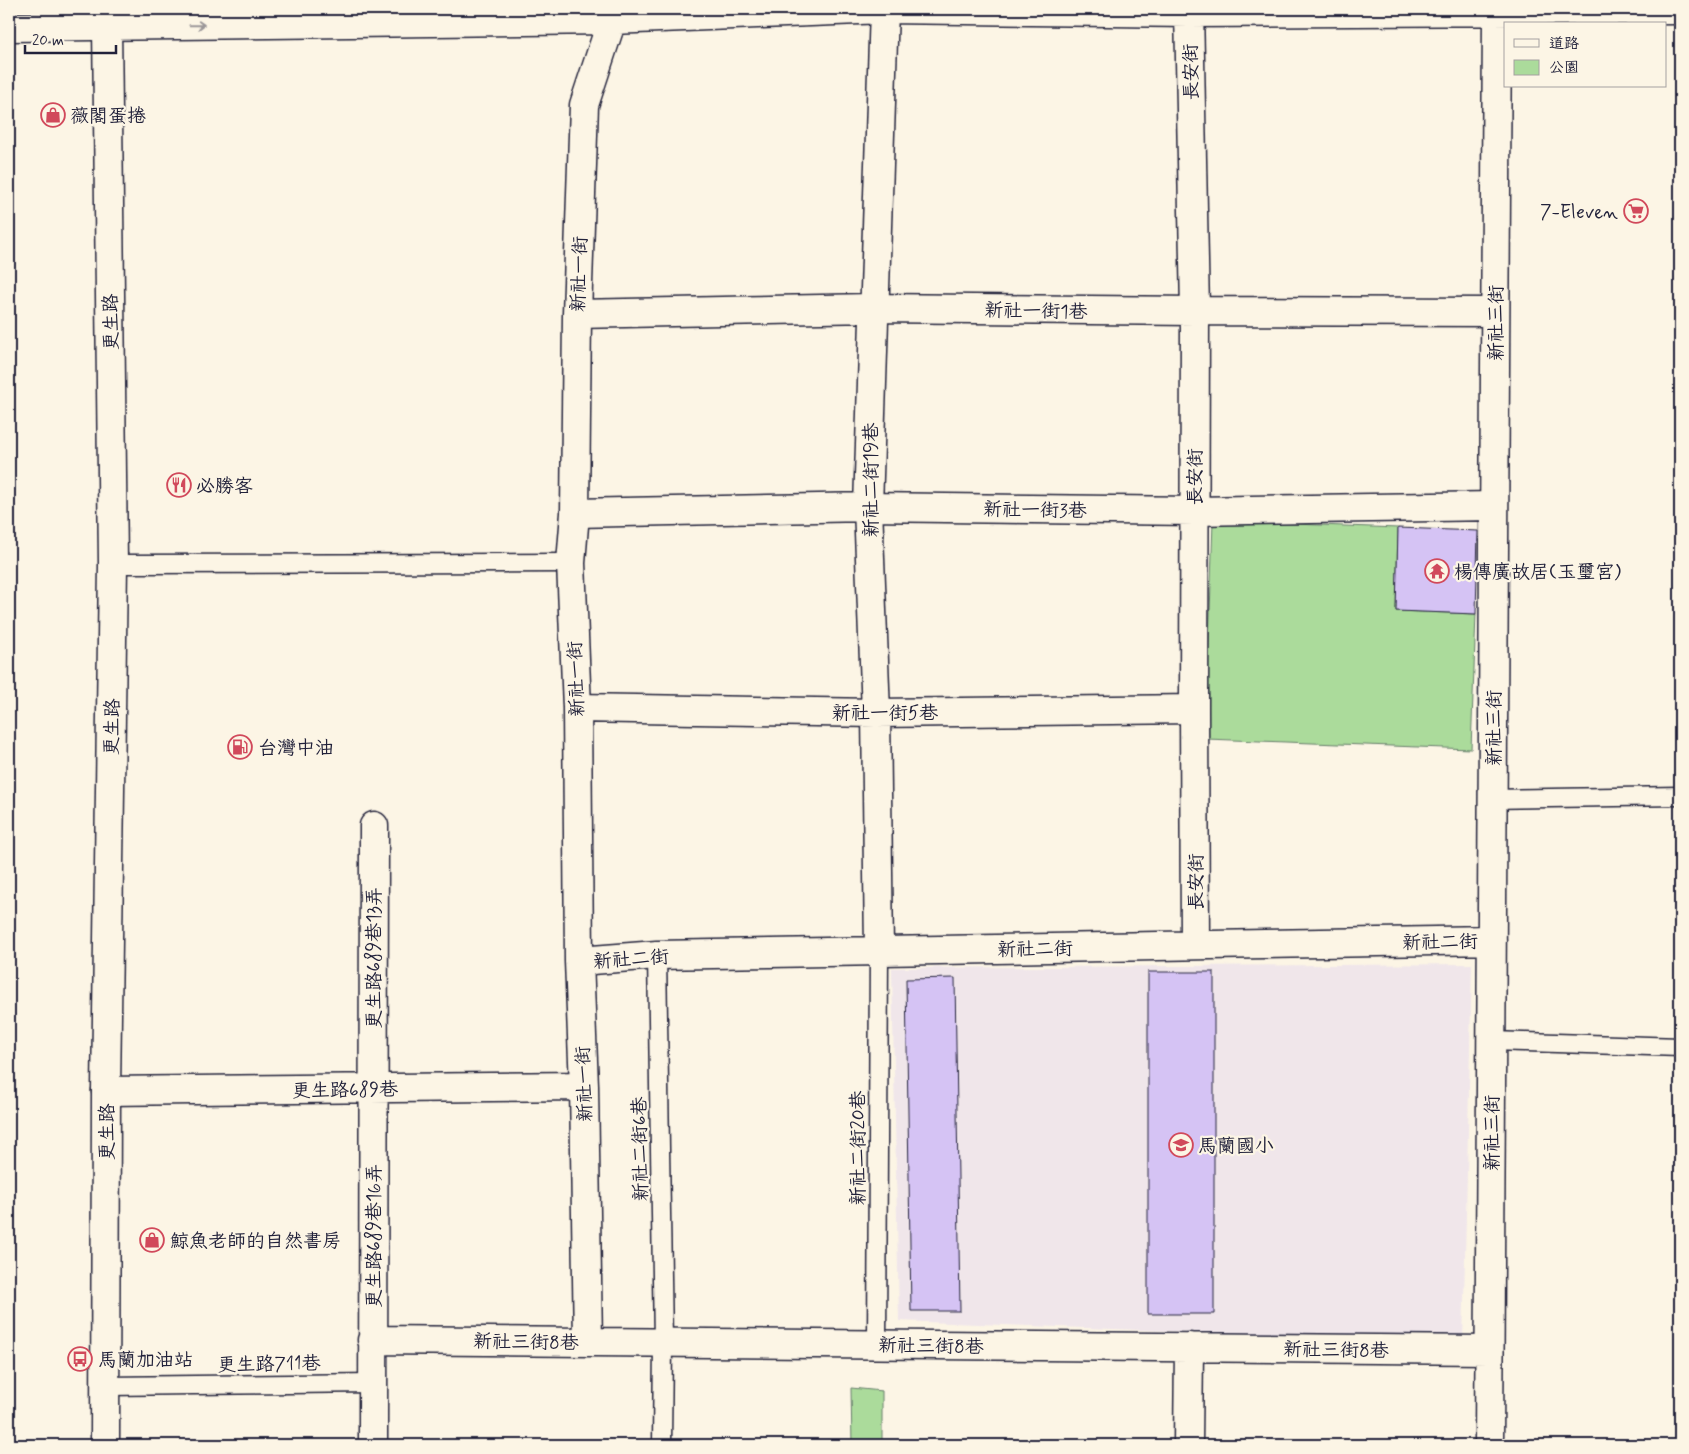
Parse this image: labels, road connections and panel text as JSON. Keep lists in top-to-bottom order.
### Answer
{
  "streets": {
    "street": [
      "長安街",
      "新社一街",
      "新社一街1巷",
      "更生路",
      "新社三街",
      "新社二街19巷",
      "新社一街3巷",
      "新社一街5巷",
      "新社二街",
      "更生路689巷13弄",
      "更生路689巷",
      "更生路689巷16弄",
      "新社三街8巷"
    ],
    "lane": ["新社二街20巷", "新社二街6巷", "更生路711巷"]
  },
  "crossings": [
    ["長安街", "新社一街1巷"],
    ["長安街", "新社一街3巷"],
    ["長安街", "新社一街5巷"],
    ["長安街", "新社二街"],
    ["新社一街", "新社一街1巷"],
    ["新社一街", "新社一街3巷"],
    ["新社一街", "新社一街5巷"],
    ["新社一街", "新社二街"],
    ["新社一街", "更生路689巷"],
    ["新社一街", "新社三街8巷"],
    ["新社一街1巷", "新社三街"],
    ["新社一街1巷", "新社二街19巷"],
    ["更生路", "更生路689巷"],
    ["更生路", "更生路711巷"],
    ["新社三街", "新社一街3巷"],
    ["新社三街", "新社二街"],
    ["新社三街", "新社三街8巷"],
    ["新社二街19巷", "新社一街3巷"],
    ["新社二街19巷", "新社一街5巷"],
    ["新社二街19巷", "新社二街"],
    ["新社二街19巷", "新社二街20巷"],
    ["新社二街", "新社二街20巷"],
    ["新社二街", "新社二街6巷"],
    ["更生路689巷13弄", "更生路689巷"],
    ["更生路689巷13弄", "更生路689巷16弄"],
    ["更生路689巷", "更生路689巷16弄"],
    ["新社二街20巷", "新社三街8巷"],
    ["新社二街6巷", "新社三街8巷"],
    ["更生路689巷16弄", "新社三街8巷"],
    ["更生路689巷16弄", "更生路711巷"]
  ],
  "places": {
    "shop": ["薇閣蛋捲", "鯨魚老師的自然書房"],
    "supermarket": ["7-Eleven"],
    "restaurant": ["必勝客"],
    "temple": ["楊傳廣故居(玉璽宮)"],
    "fuel station": ["台灣中油"],
    "school or university": ["馬蘭國小"],
    "bus stop": ["馬蘭加油站"]
  },
  "legend": ["道路", "公園"],
  "scale_bar": "20 m"
}
